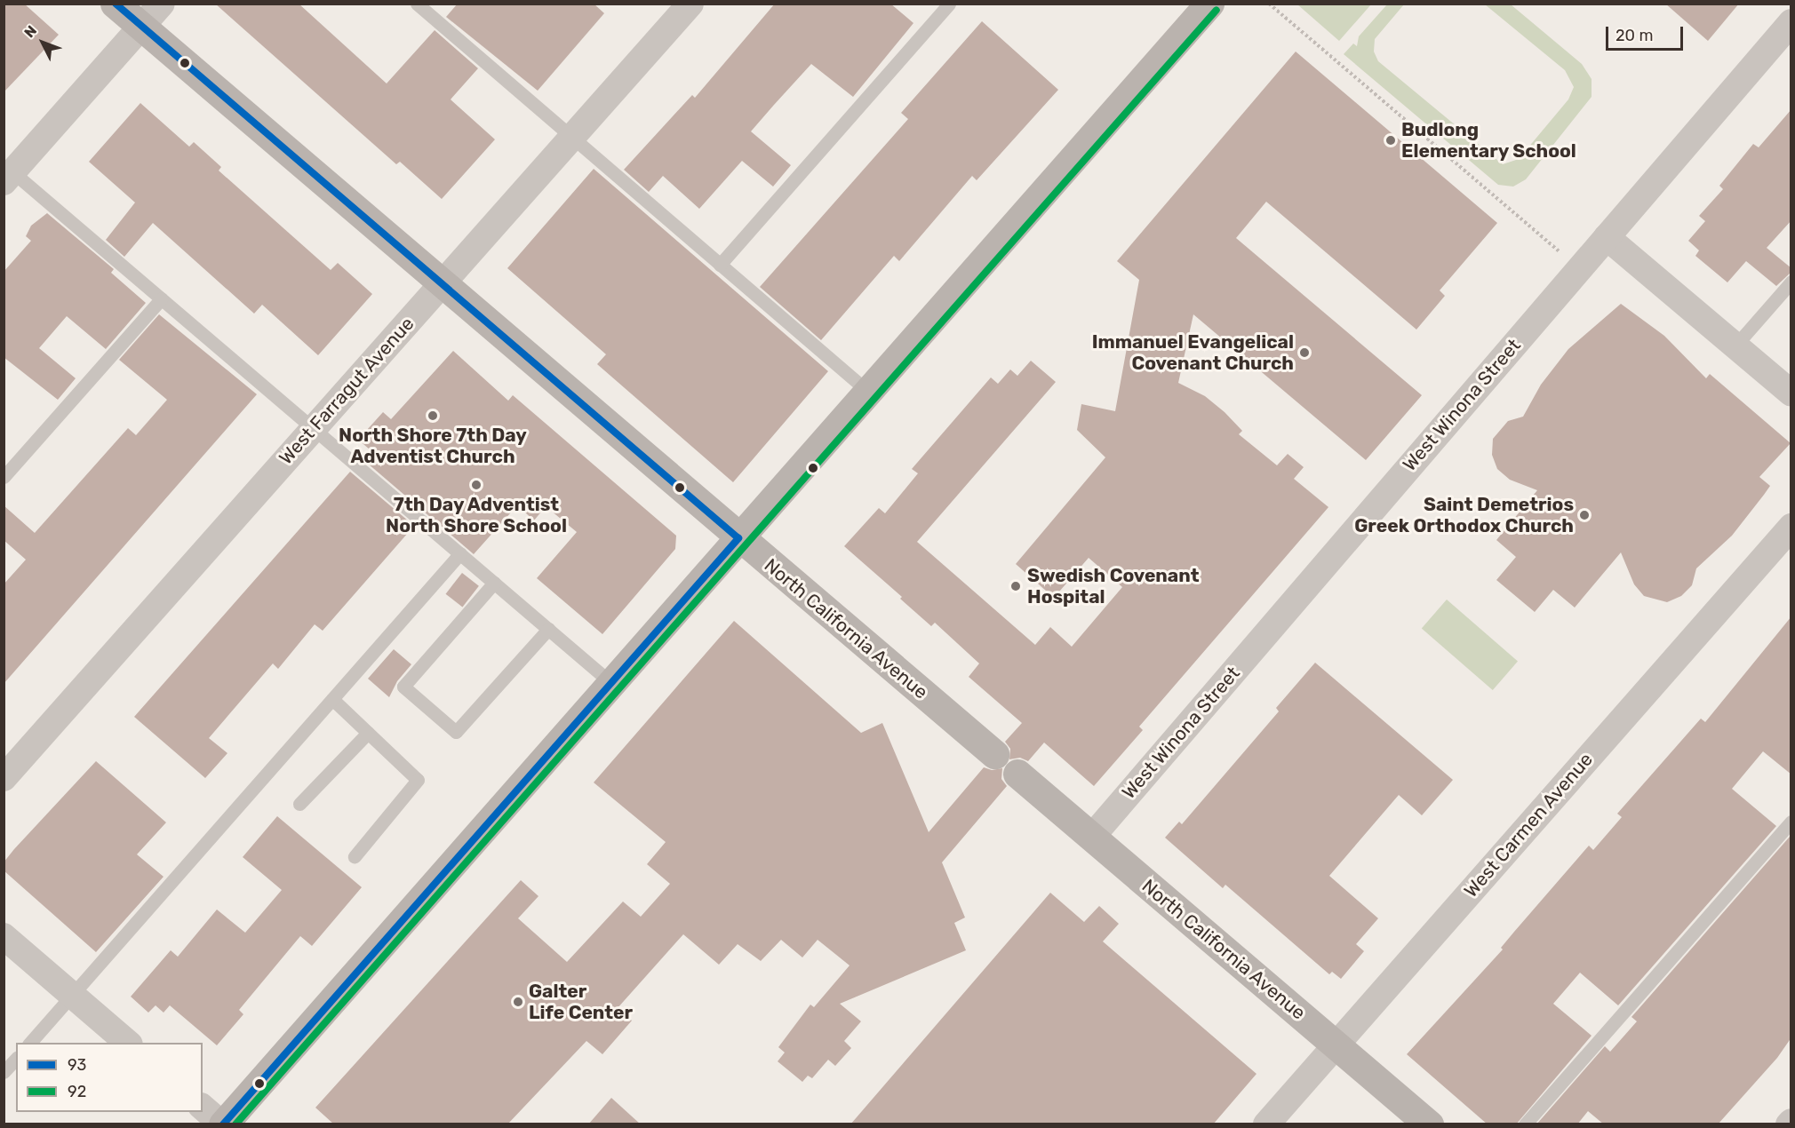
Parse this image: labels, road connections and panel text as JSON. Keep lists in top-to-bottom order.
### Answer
{
  "streets": {
    "main road": ["North California Avenue"],
    "street": ["West Farragut Avenue", "West Winona Street", "West Carmen Avenue"]
  },
  "crossings": [
    ["West Farragut Avenue", "North California Avenue"],
    ["West Winona Street", "North California Avenue"],
    ["North California Avenue", "West Carmen Avenue"]
  ],
  "places": [
    "Budlong Elementary School",
    "Immanuel Evangelical Covenant Church",
    "North Shore 7th Day Adventist Church",
    "7th Day Adventist North Shore School",
    "Saint Demetrios Greek Orthodox Church",
    "Swedish Covenant Hospital",
    "Galter Life Center"
  ],
  "lines": ["transit line 93", "transit line 92"],
  "legend": ["93", "92"],
  "scale_bar": "20 m",
  "north": "top left"
}
